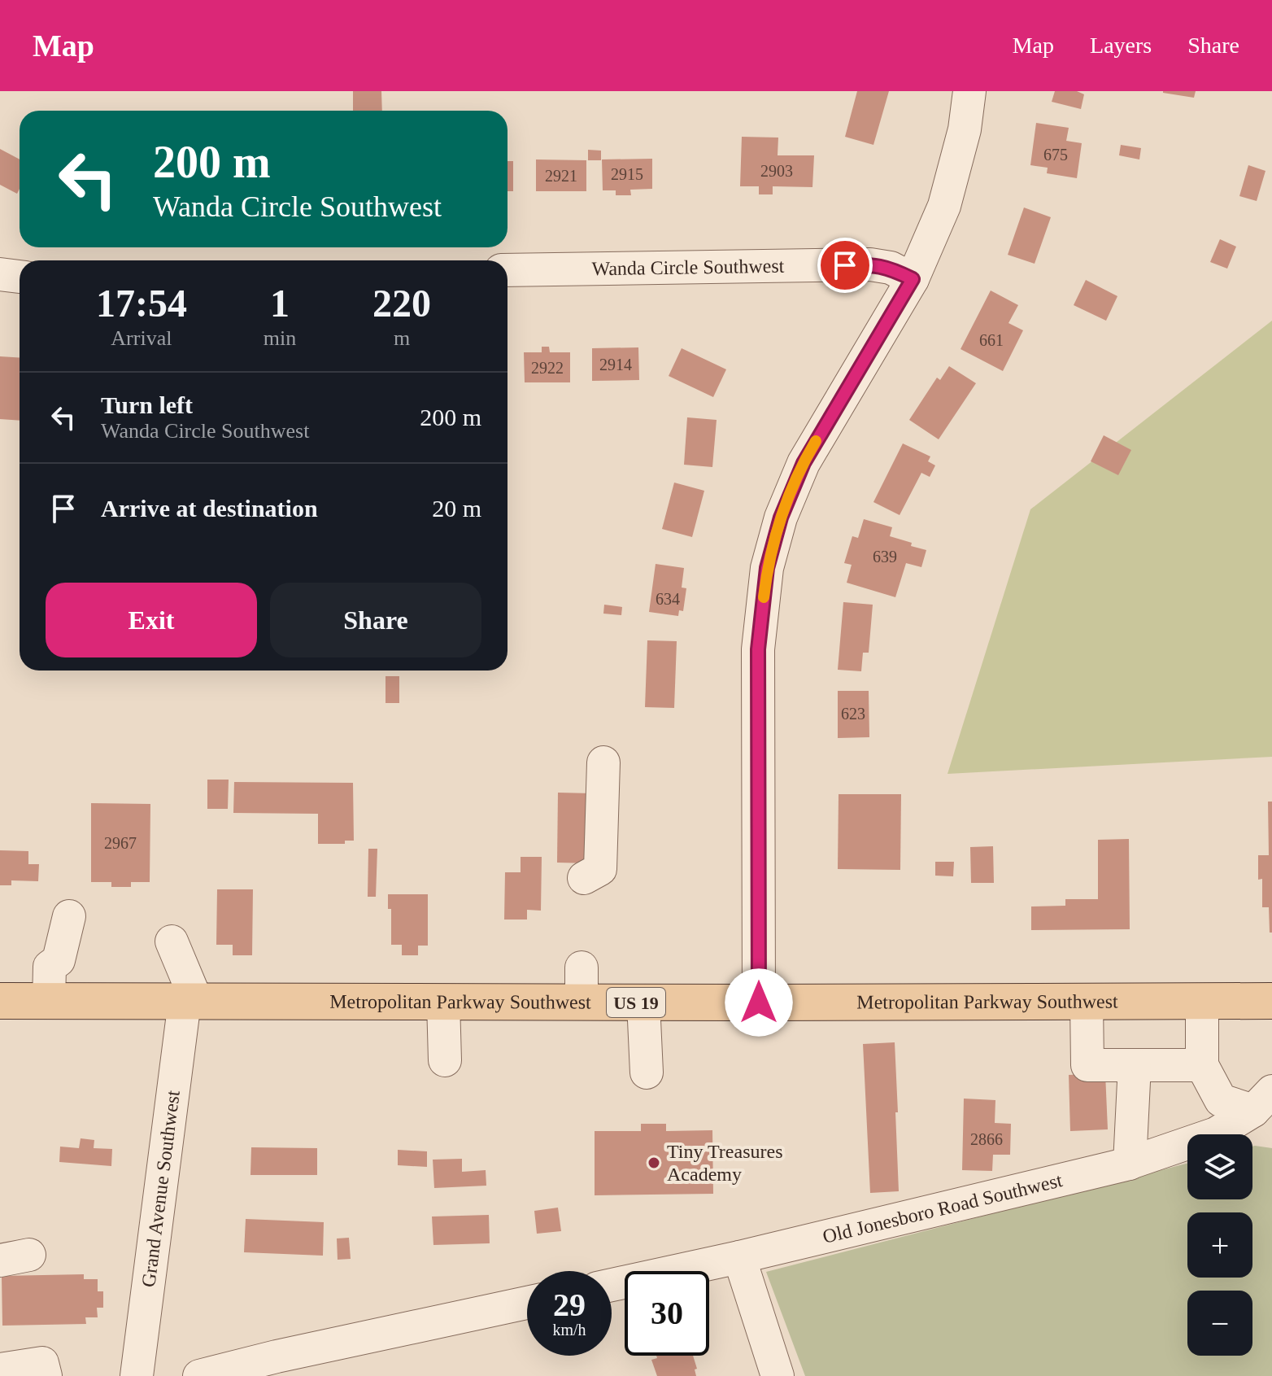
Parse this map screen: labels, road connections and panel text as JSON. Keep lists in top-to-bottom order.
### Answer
{
  "streets": {
    "main road": ["Metropolitan Parkway Southwest", "US 19"],
    "street": ["Wanda Circle Southwest", "Grand Avenue Southwest", "Old Jonesboro Road Southwest"]
  },
  "crossings": [
    ["Metropolitan Parkway Southwest", "Grand Avenue Southwest"]
  ],
  "places": ["Tiny Treasures Academy"],
  "house_numbers": [
    "675",
    "2903",
    "2915",
    "2921",
    "661",
    "2914",
    "2922",
    "639",
    "634",
    "623",
    "2967",
    "2866"
  ],
  "page": {
    "header": "Map",
    "nav": ["Map", "Layers", "Share"],
    "turn": ["200 m", "Wanda Circle Southwest"],
    "eta": [
      "17:54",
      "Arrival",
      "1",
      "min",
      "220",
      "m"
    ],
    "list": [
      {
        "name": "Turn left",
        "note": "Wanda Circle Southwest",
        "value": "200 m"
      },
      {
        "name": "Arrive at destination",
        "value": "20 m"
      }
    ],
    "buttons": ["Exit", "Share"],
    "map_buttons": ["+", "−"],
    "speed": "29 km/h",
    "limit": "30"
  }
}
